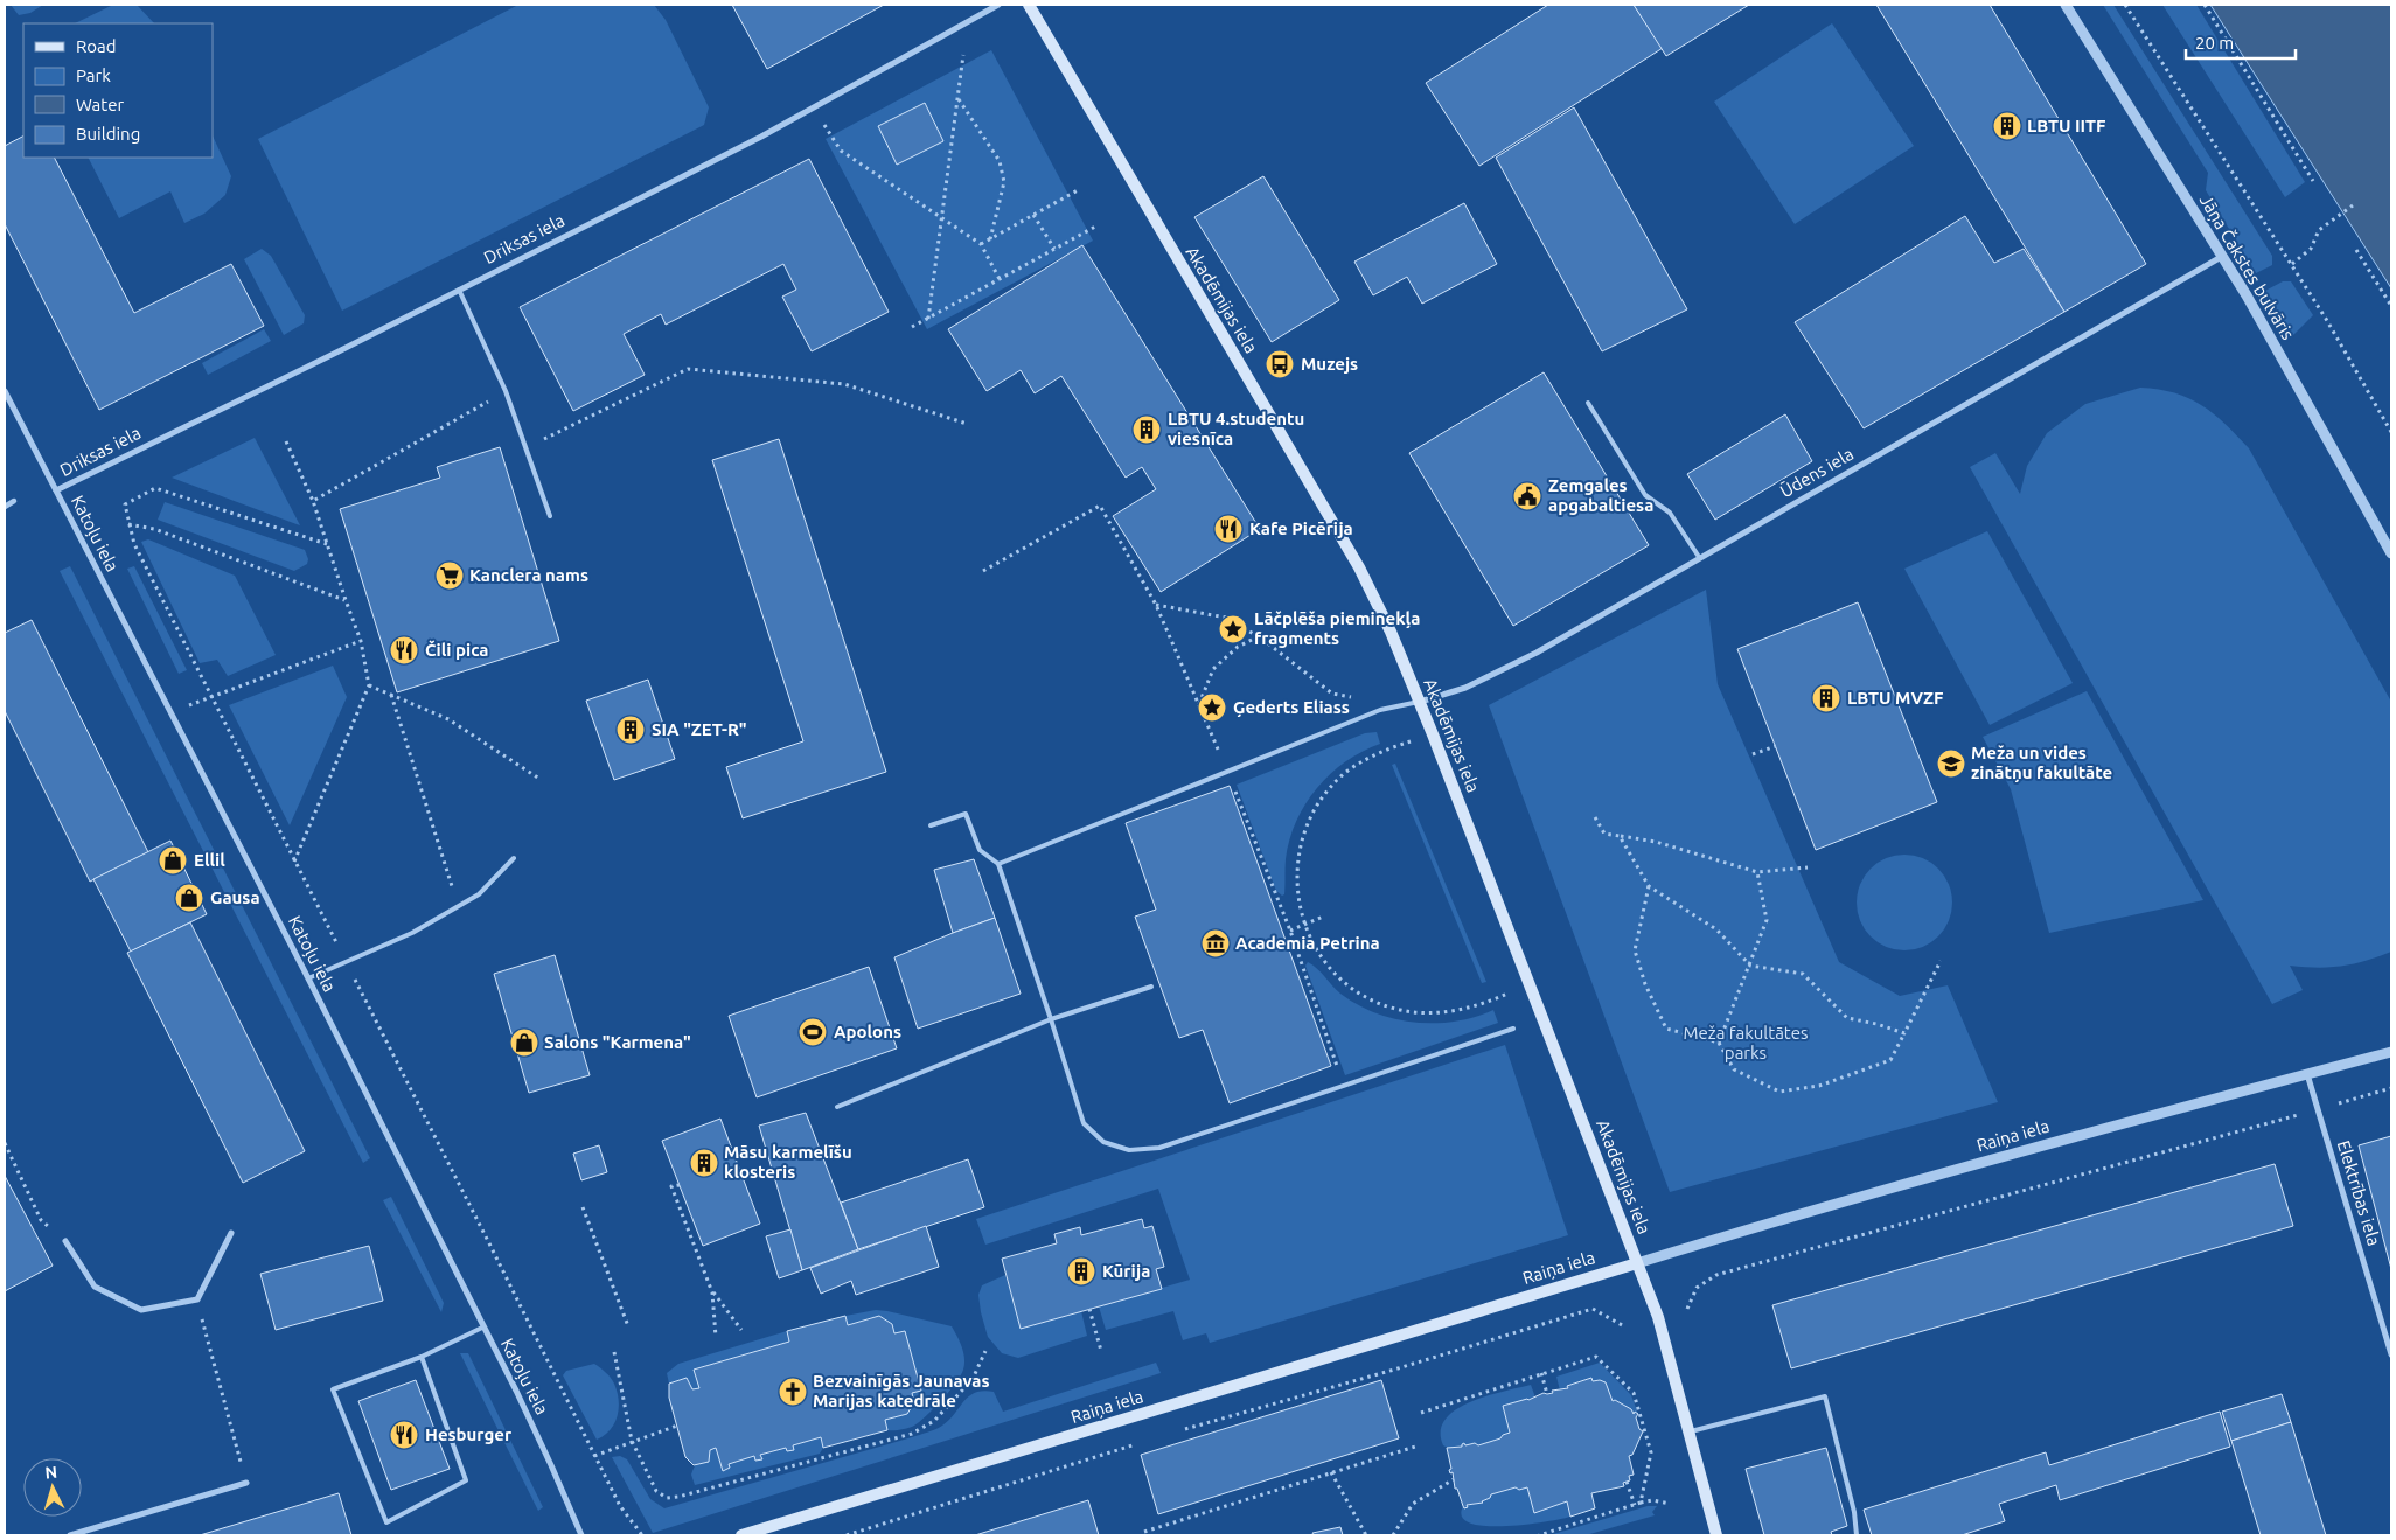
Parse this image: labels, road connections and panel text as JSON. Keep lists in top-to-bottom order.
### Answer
{
  "streets": {
    "main road": ["Akadēmijas iela", "Raiņa iela"],
    "street": [
      "Driksas iela",
      "Jāņa Čakstes bulvāris",
      "Ūdens iela",
      "Katoļu iela",
      "Elektrības iela"
    ]
  },
  "crossings": [
    ["Driksas iela", "Katoļu iela"],
    ["Jāņa Čakstes bulvāris", "Ūdens iela"],
    ["Akadēmijas iela", "Ūdens iela"],
    ["Akadēmijas iela", "Raiņa iela"],
    ["Raiņa iela", "Elektrības iela"]
  ],
  "parks": ["Meža fakultātes parks"],
  "places": {
    "building": [
      "LBTU IITF",
      "LBTU 4.studentu viesnīca",
      "LBTU MVZF",
      "SIA \"ZET-R\"",
      "Māsu karmelīšu klosteris",
      "Kūrija"
    ],
    "bus stop": ["Muzejs"],
    "public building": ["Zemgales apgabaltiesa"],
    "restaurant": ["Kafe Picērija", "Čili pica", "Hesburger"],
    "supermarket": ["Kanclera nams"],
    "place": ["Lāčplēša pieminekļa fragments", "Ģederts Eliass"],
    "school or university": ["Meža un vides zinātņu fakultāte"],
    "shop": ["Ellil", "Gausa", "Salons \"Karmena\""],
    "museum": ["Academia Petrina"],
    "sports": ["Apolons"],
    "church": ["Bezvainīgās Jaunavas Marijas katedrāle"]
  },
  "legend": [
    "Road",
    "Park",
    "Water",
    "Building"
  ],
  "scale_bar": "20 m",
  "north": "top"
}
